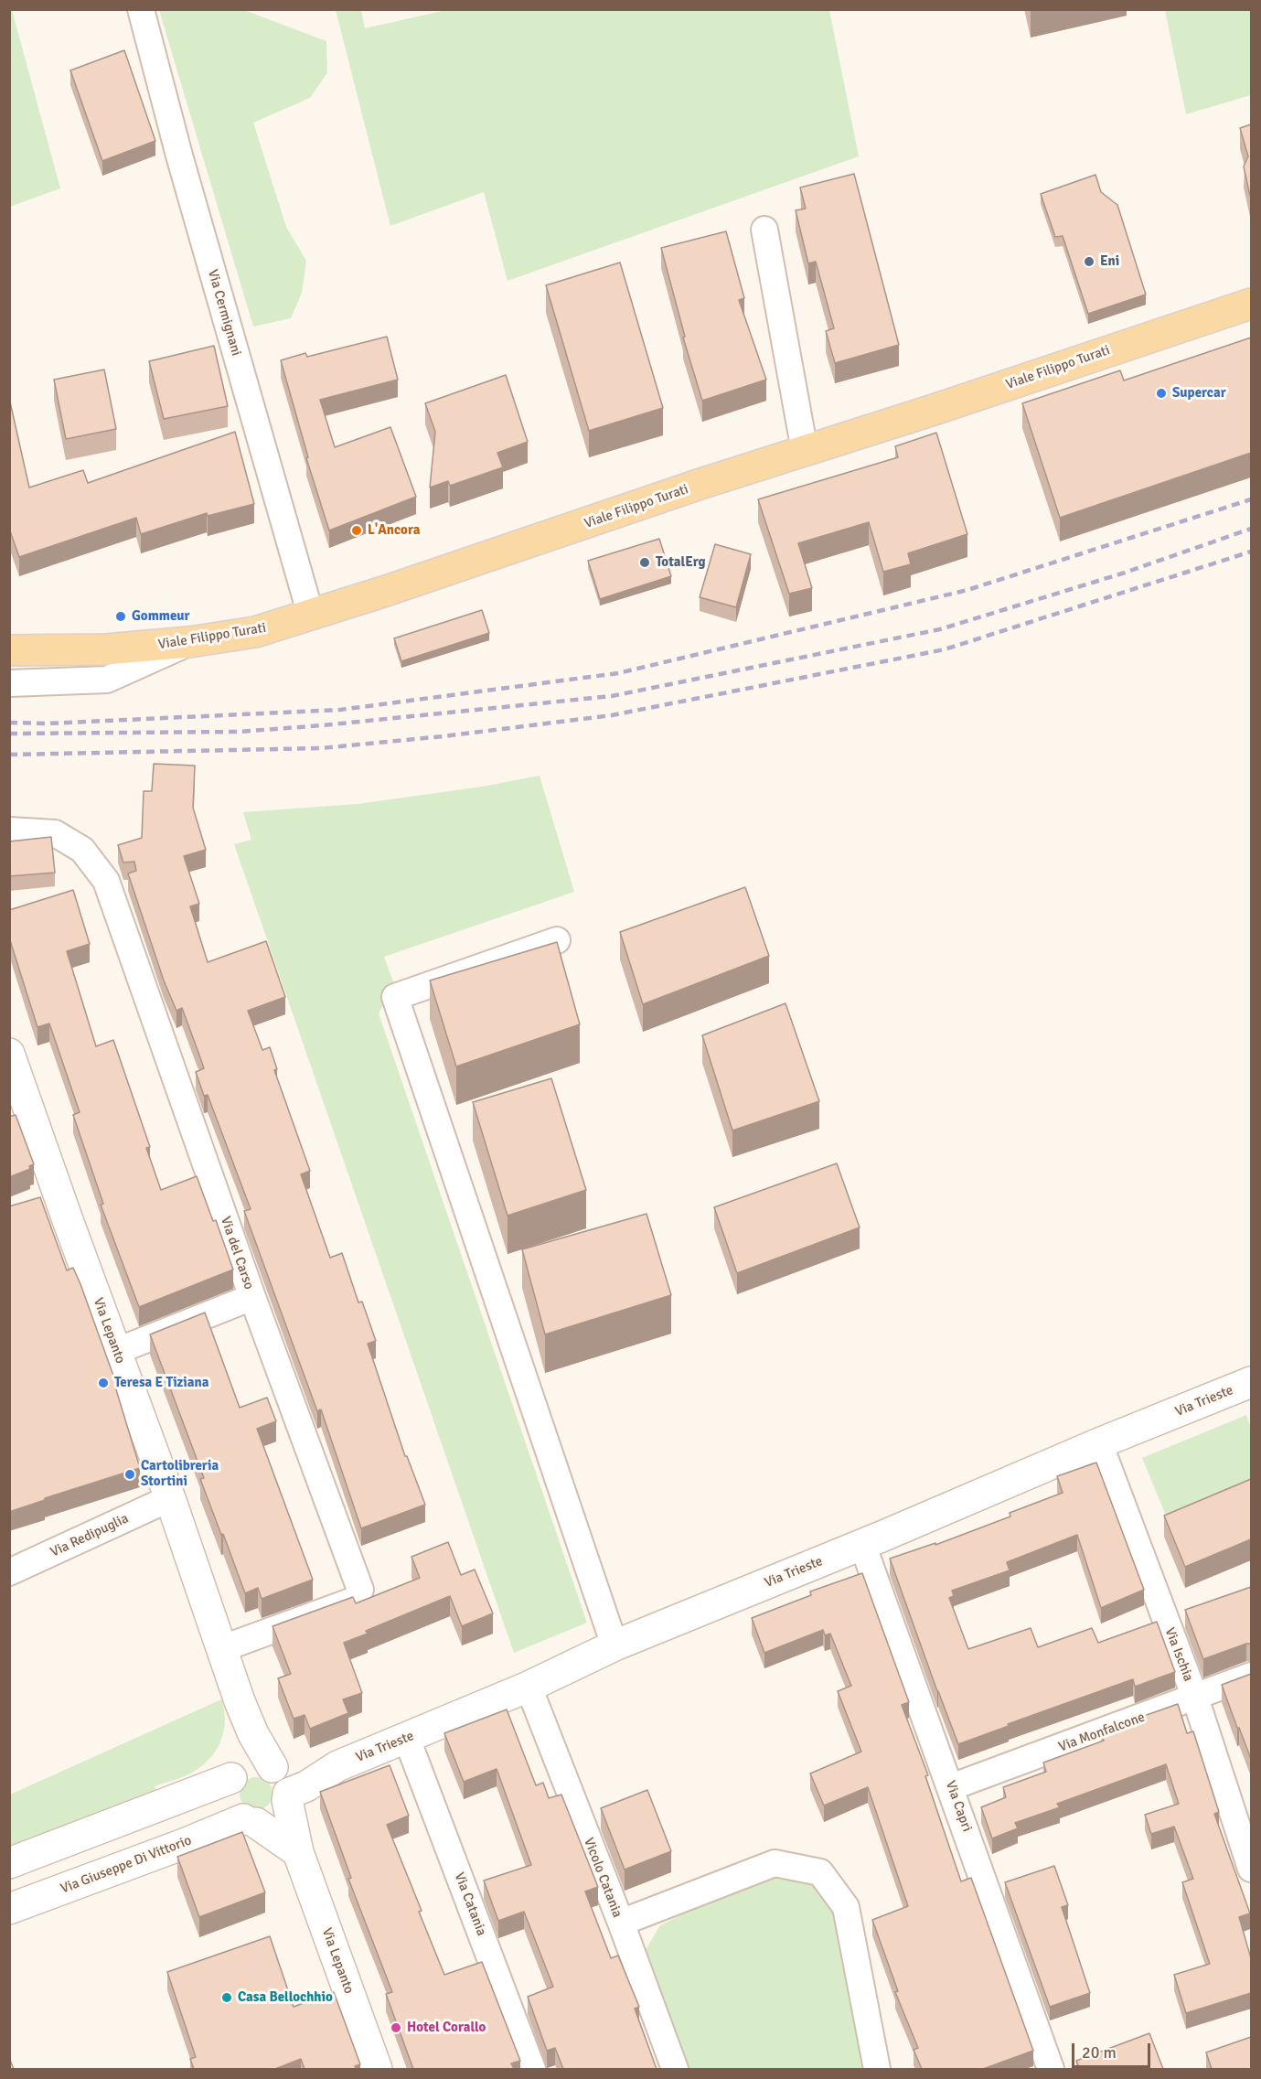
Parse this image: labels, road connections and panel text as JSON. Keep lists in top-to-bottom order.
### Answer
{
  "streets": {
    "main road": ["Viale Filippo Turati"],
    "street": [
      "Via Cermignani",
      "Via del Carso",
      "Via Lepanto",
      "Via Trieste",
      "Via Redipuglia",
      "Via Ischia",
      "Via Monfalcone",
      "Via Capri",
      "Via Giuseppe Di Vittorio",
      "Vicolo Catania",
      "Via Catania"
    ]
  },
  "crossings": [
    ["Via Cermignani", "Viale Filippo Turati"],
    ["Via del Carso", "Via Lepanto"],
    ["Via Lepanto", "Via Trieste"],
    ["Via Lepanto", "Via Redipuglia"],
    ["Via Lepanto", "Via Giuseppe Di Vittorio"],
    ["Via Trieste", "Via Ischia"],
    ["Via Trieste", "Via Capri"],
    ["Via Trieste", "Via Giuseppe Di Vittorio"],
    ["Via Trieste", "Vicolo Catania"],
    ["Via Trieste", "Via Catania"],
    ["Via Ischia", "Via Monfalcone"],
    ["Via Monfalcone", "Via Capri"]
  ],
  "places": [
    "Eni",
    "Supercar",
    "L'Ancora",
    "TotalErg",
    "Gommeur",
    "Teresa E Tiziana",
    "Cartolibreria Stortini",
    "Casa Bellochhio",
    "Hotel Corallo"
  ],
  "scale_bar": "20 m"
}
